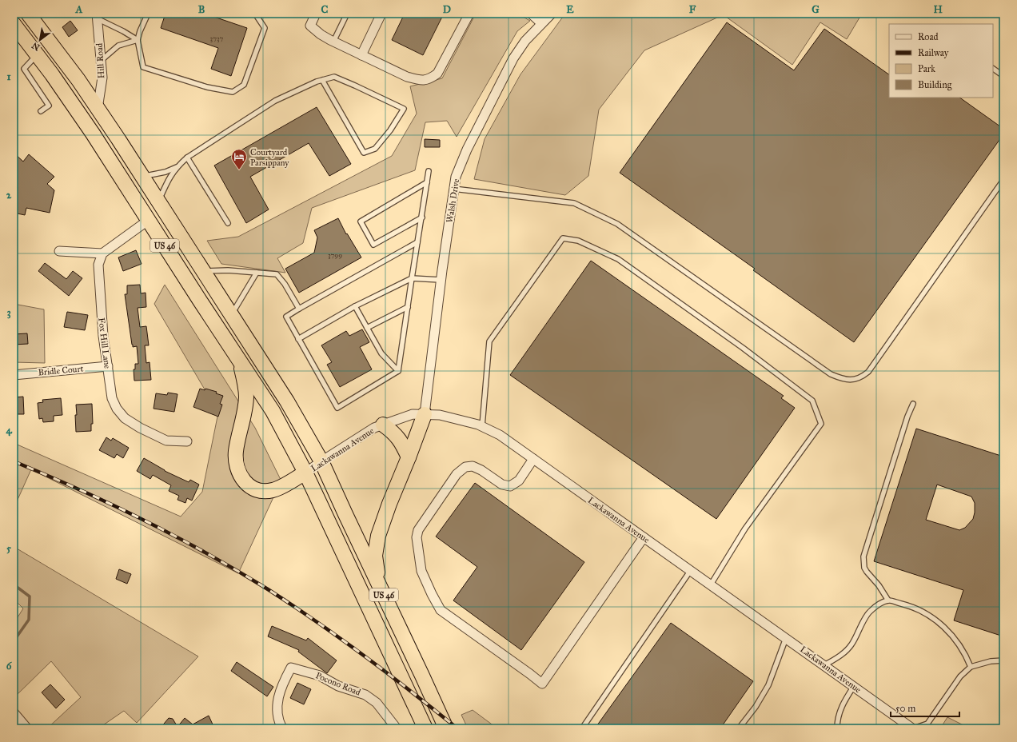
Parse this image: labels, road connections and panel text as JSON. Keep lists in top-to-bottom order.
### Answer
{
  "streets": {
    "highway": ["US 46"],
    "street": [
      "Hill Road",
      "Walsh Drive",
      "Fox Hill Lane",
      "Bridle Court",
      "Lackawanna Avenue",
      "Pocono Road"
    ]
  },
  "crossings": [
    ["Hill Road", "US 46"],
    ["Walsh Drive", "Lackawanna Avenue"],
    ["US 46", "Lackawanna Avenue"],
    ["Fox Hill Lane", "Bridle Court"]
  ],
  "places": {
    "hotel": ["Courtyard Parsippany"]
  },
  "house_numbers": ["3737", "3799"],
  "legend": [
    "Road",
    "Railway",
    "Park",
    "Building"
  ],
  "scale_bar": "50 m",
  "north": "bottom left",
  "grid": {
    "columns": [
      "A",
      "B",
      "C",
      "D",
      "E",
      "F",
      "G",
      "H"
    ],
    "rows": [
      "1",
      "2",
      "3",
      "4",
      "5",
      "6"
    ]
  }
}
